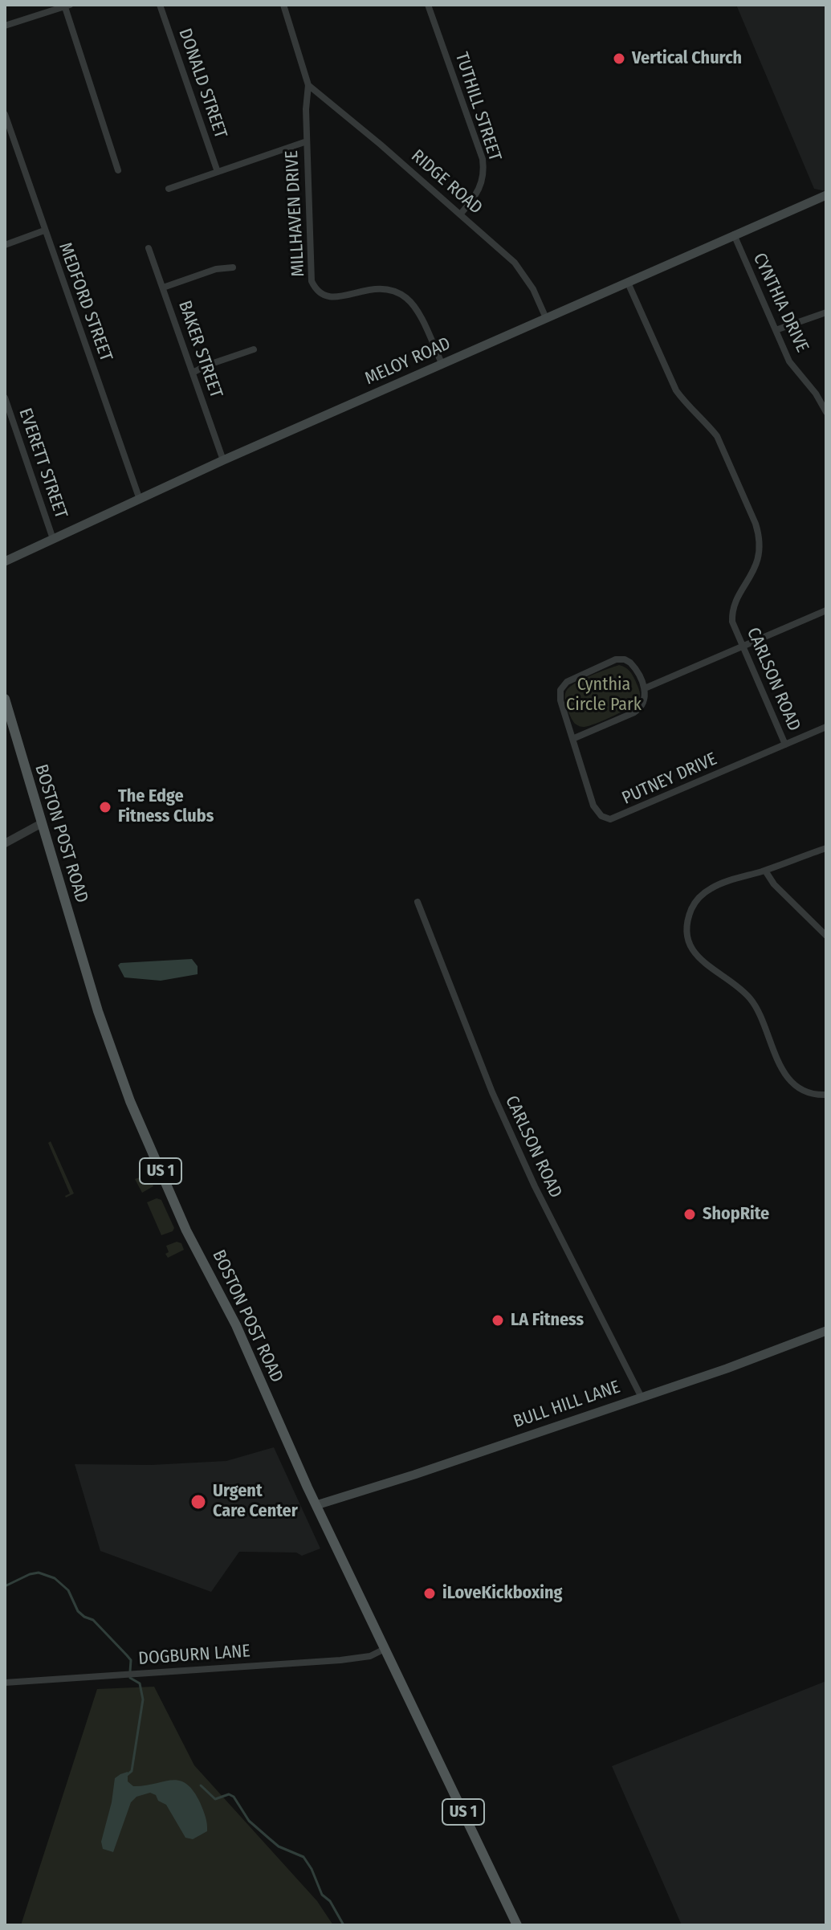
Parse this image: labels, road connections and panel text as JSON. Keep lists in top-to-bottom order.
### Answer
{
  "streets": {
    "main road": [
      "MELOY ROAD",
      "BOSTON POST ROAD",
      "US 1",
      "BULL HILL LANE"
    ],
    "street": [
      "DONALD STREET",
      "TUTHILL STREET",
      "RIDGE ROAD",
      "MILLHAVEN DRIVE",
      "MEDFORD STREET",
      "CYNTHIA DRIVE",
      "BAKER STREET",
      "EVERETT STREET",
      "CARLSON ROAD",
      "PUTNEY DRIVE",
      "DOGBURN LANE"
    ]
  },
  "crossings": [
    ["TUTHILL STREET", "RIDGE ROAD"],
    ["RIDGE ROAD", "MILLHAVEN DRIVE"],
    ["RIDGE ROAD", "MELOY ROAD"],
    ["MILLHAVEN DRIVE", "MELOY ROAD"],
    ["MEDFORD STREET", "MELOY ROAD"],
    ["CYNTHIA DRIVE", "MELOY ROAD"],
    ["BAKER STREET", "MELOY ROAD"],
    ["MELOY ROAD", "EVERETT STREET"],
    ["MELOY ROAD", "CARLSON ROAD"],
    ["CARLSON ROAD", "PUTNEY DRIVE"],
    ["CARLSON ROAD", "BULL HILL LANE"],
    ["BOSTON POST ROAD", "BULL HILL LANE"],
    ["BOSTON POST ROAD", "DOGBURN LANE"]
  ],
  "parks": ["Cynthia Circle Park"],
  "places": [
    "Vertical Church",
    "The Edge Fitness Clubs",
    "ShopRite",
    "LA Fitness",
    "Urgent Care Center",
    "iLoveKickboxing"
  ]
}
